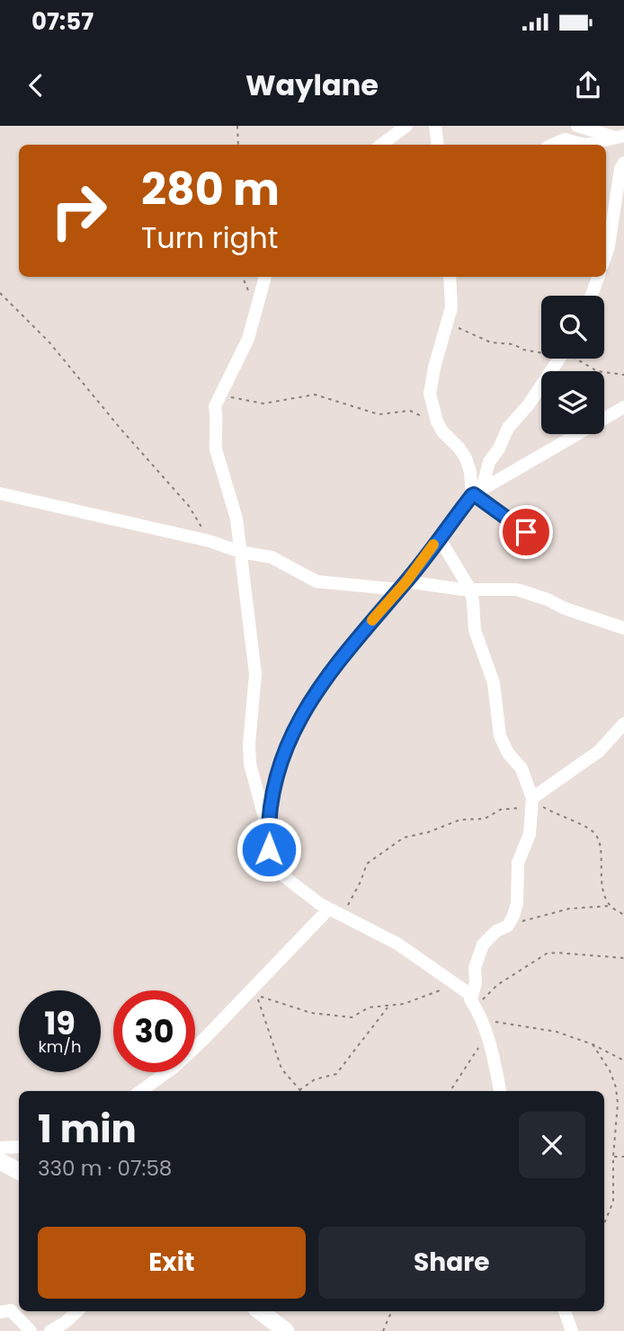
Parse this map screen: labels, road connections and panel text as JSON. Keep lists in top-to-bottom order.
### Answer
{
  "page": {
    "status": "07:57",
    "header": "Waylane",
    "turn": ["280 m", "Turn right"],
    "speed": "19 km/h",
    "limit": "30",
    "heading": ["1 min", "330 m · 07:58"],
    "buttons": ["Exit", "Share"]
  }
}
